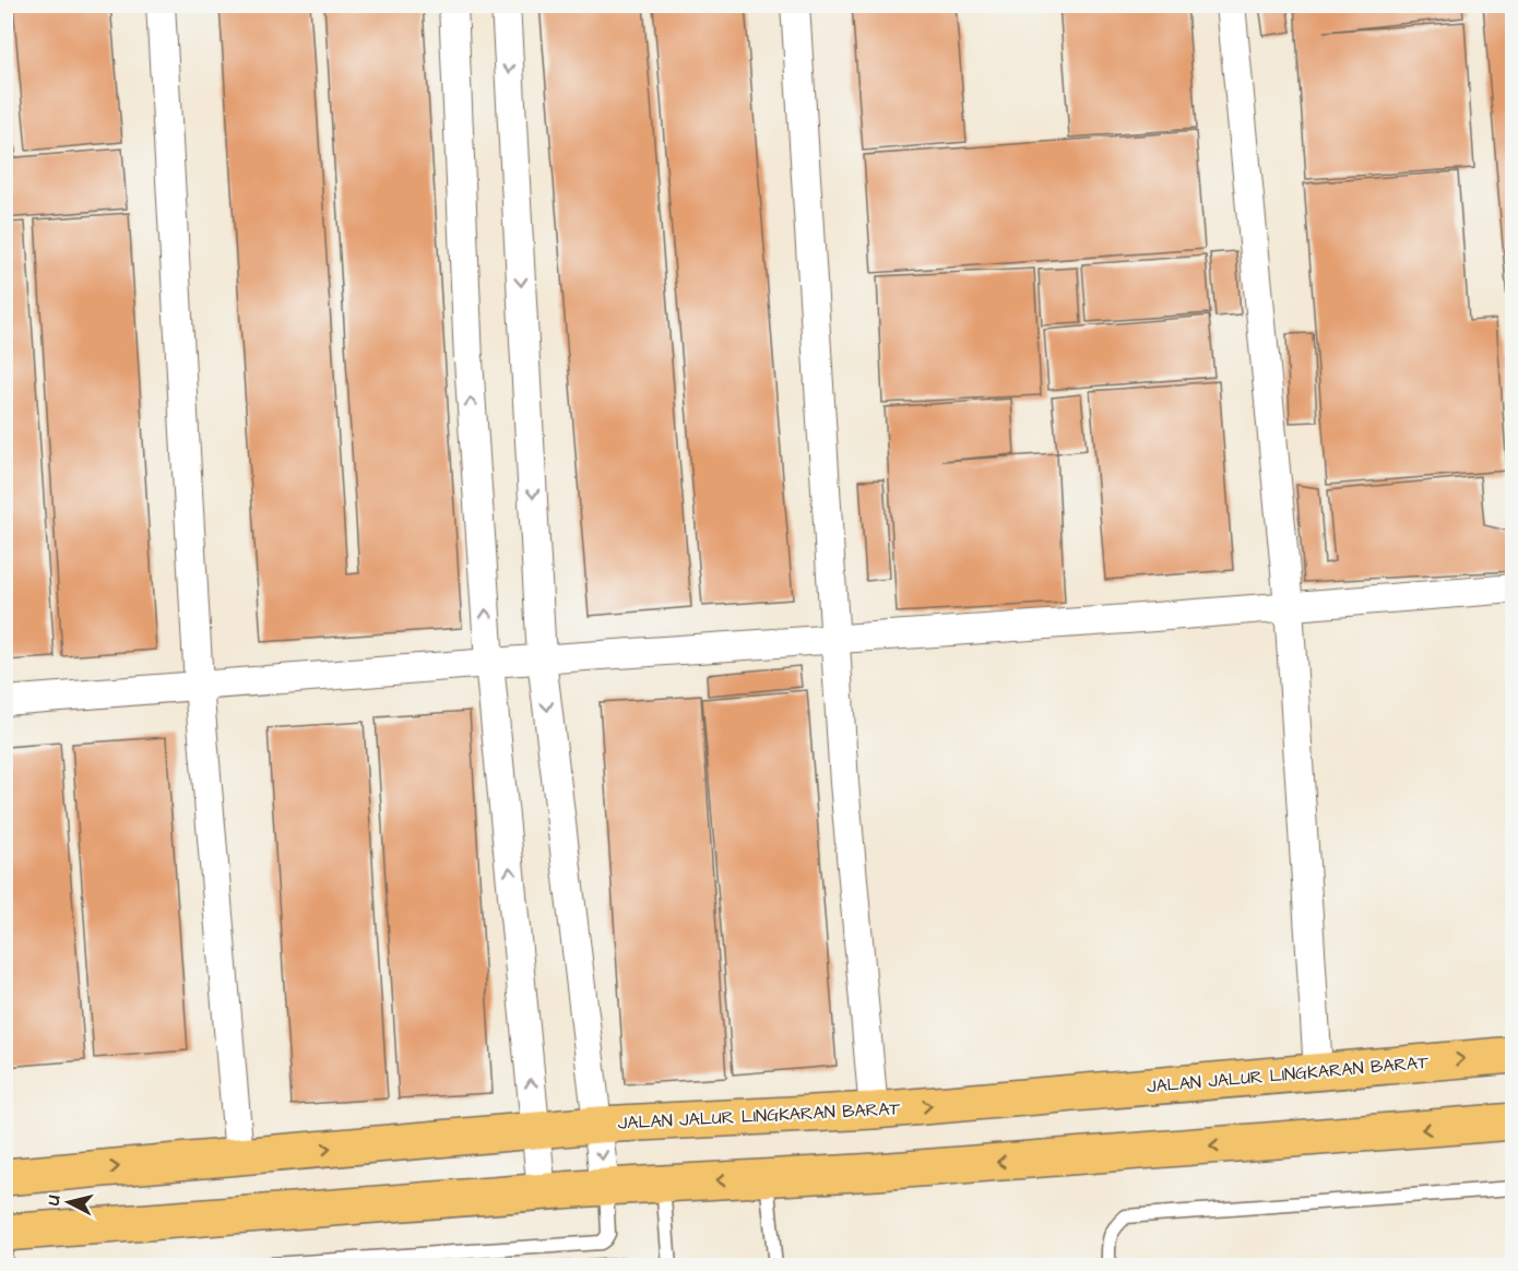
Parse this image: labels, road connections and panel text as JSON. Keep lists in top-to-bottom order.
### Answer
{
  "streets": {
    "main road": ["JALAN JALUR LINGKARAN BARAT"]
  },
  "north": "left"
}
